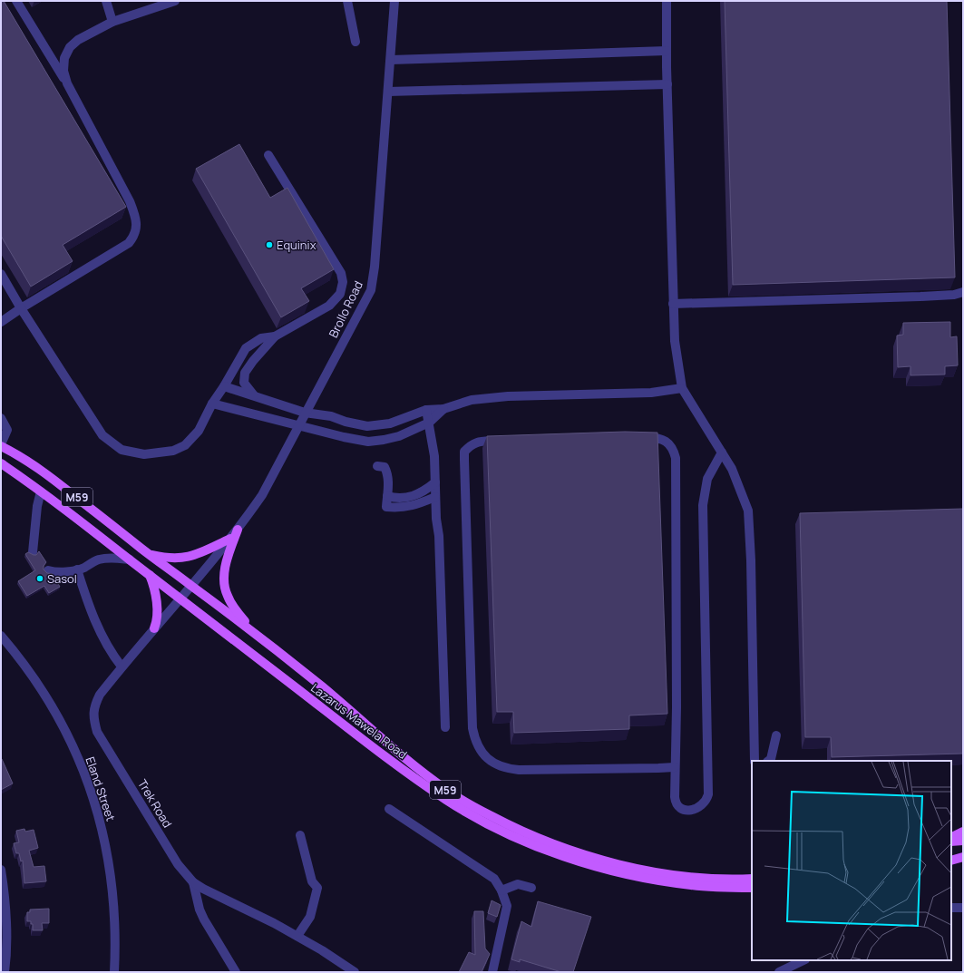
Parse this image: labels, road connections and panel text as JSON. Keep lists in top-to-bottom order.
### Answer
{
  "streets": {
    "main road": ["M59", "Lazarus Mawela Road"],
    "street": ["Brollo Road", "Eland Street", "Trek Road"]
  },
  "crossings": [
    ["Brollo Road", "M59"],
    ["Brollo Road", "Lazarus Mawela Road"],
    ["Brollo Road", "Trek Road"],
    ["M59", "Lazarus Mawela Road"],
    ["M59", "Trek Road"],
    ["Lazarus Mawela Road", "Trek Road"]
  ],
  "places": ["Equinix", "Sasol"]
}
